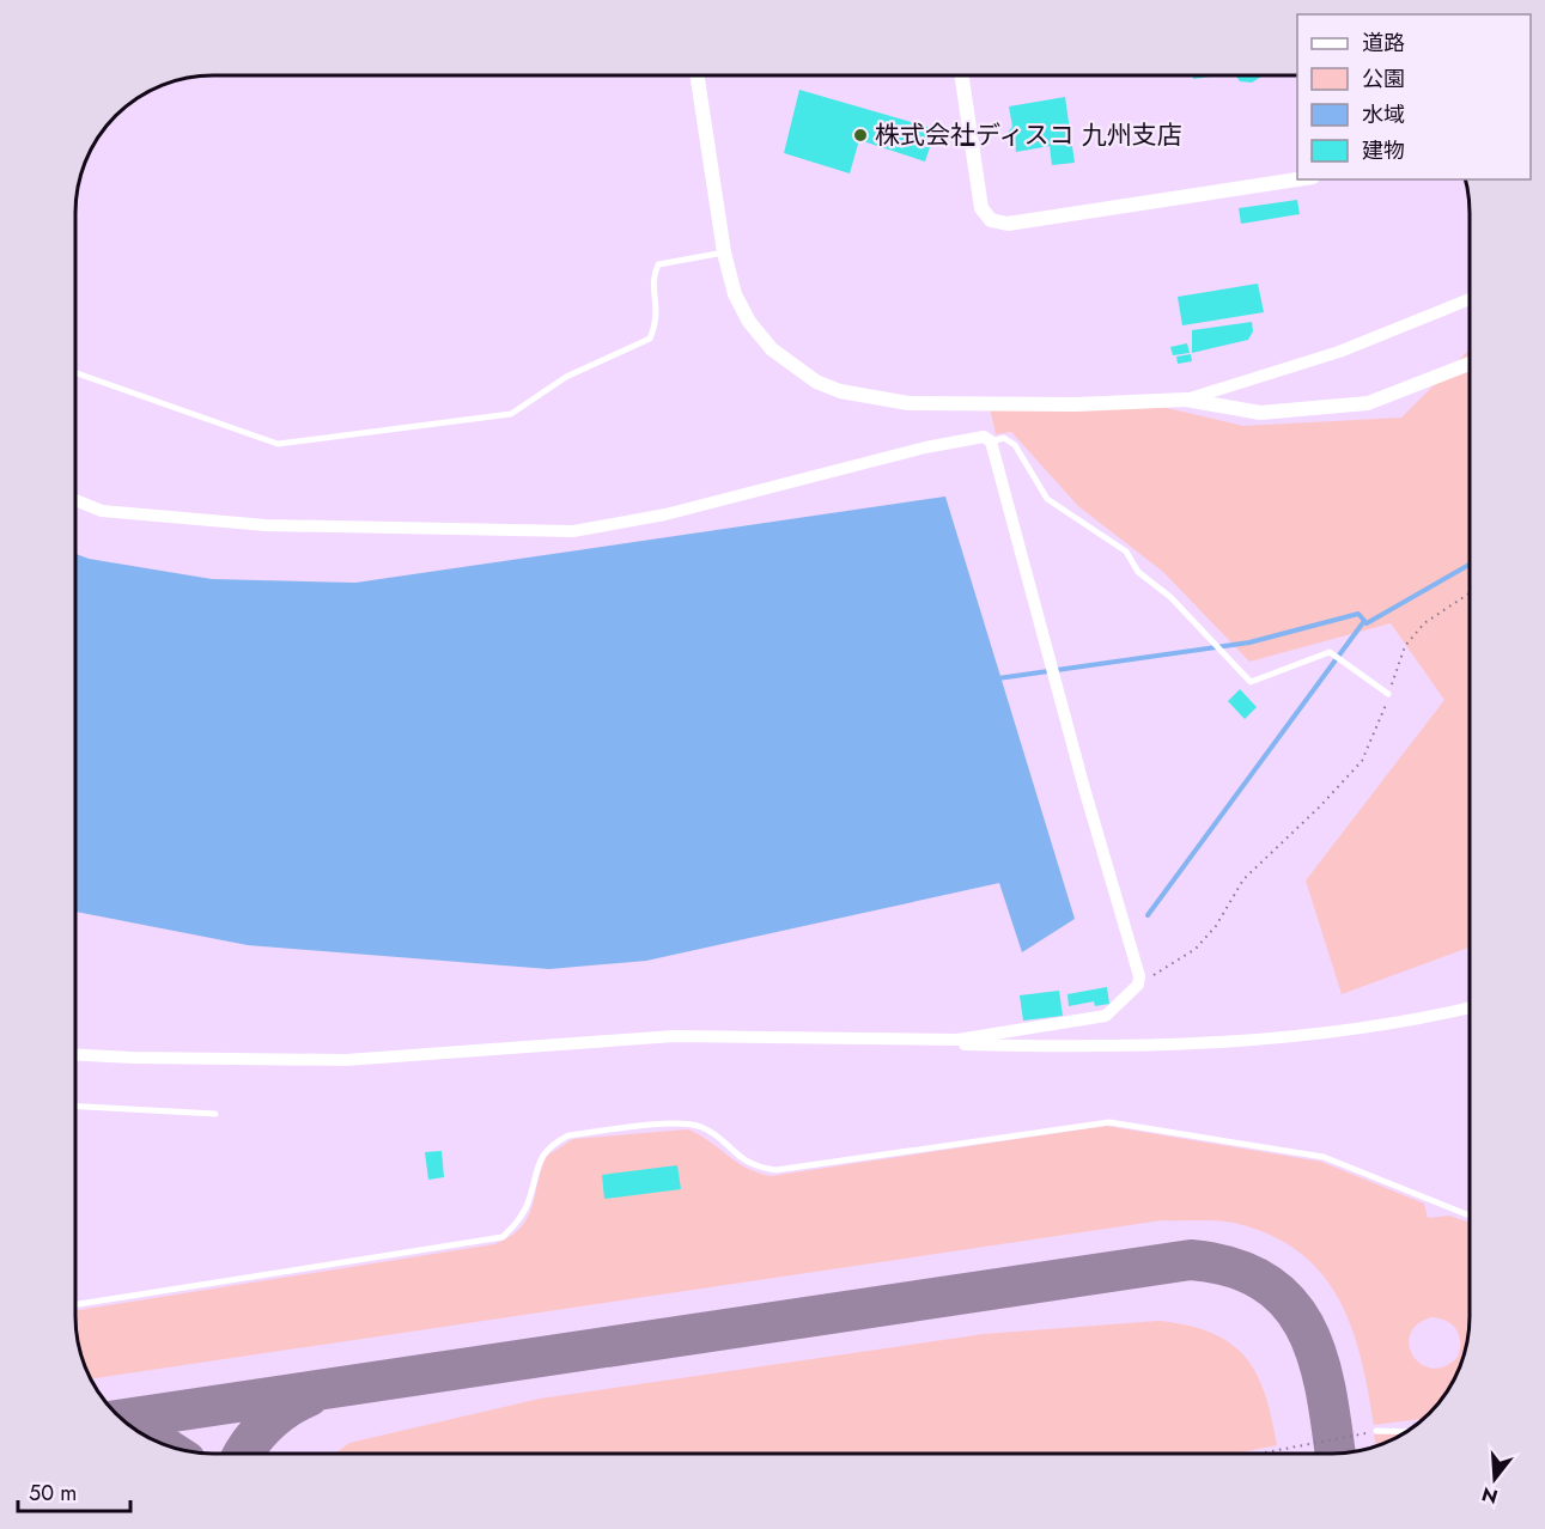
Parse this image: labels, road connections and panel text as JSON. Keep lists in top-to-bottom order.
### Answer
{
  "places": ["株式会社ディスコ 九州支店"],
  "legend": [
    "道路",
    "公園",
    "水域",
    "建物"
  ],
  "scale_bar": "50 m",
  "north": "bottom"
}
